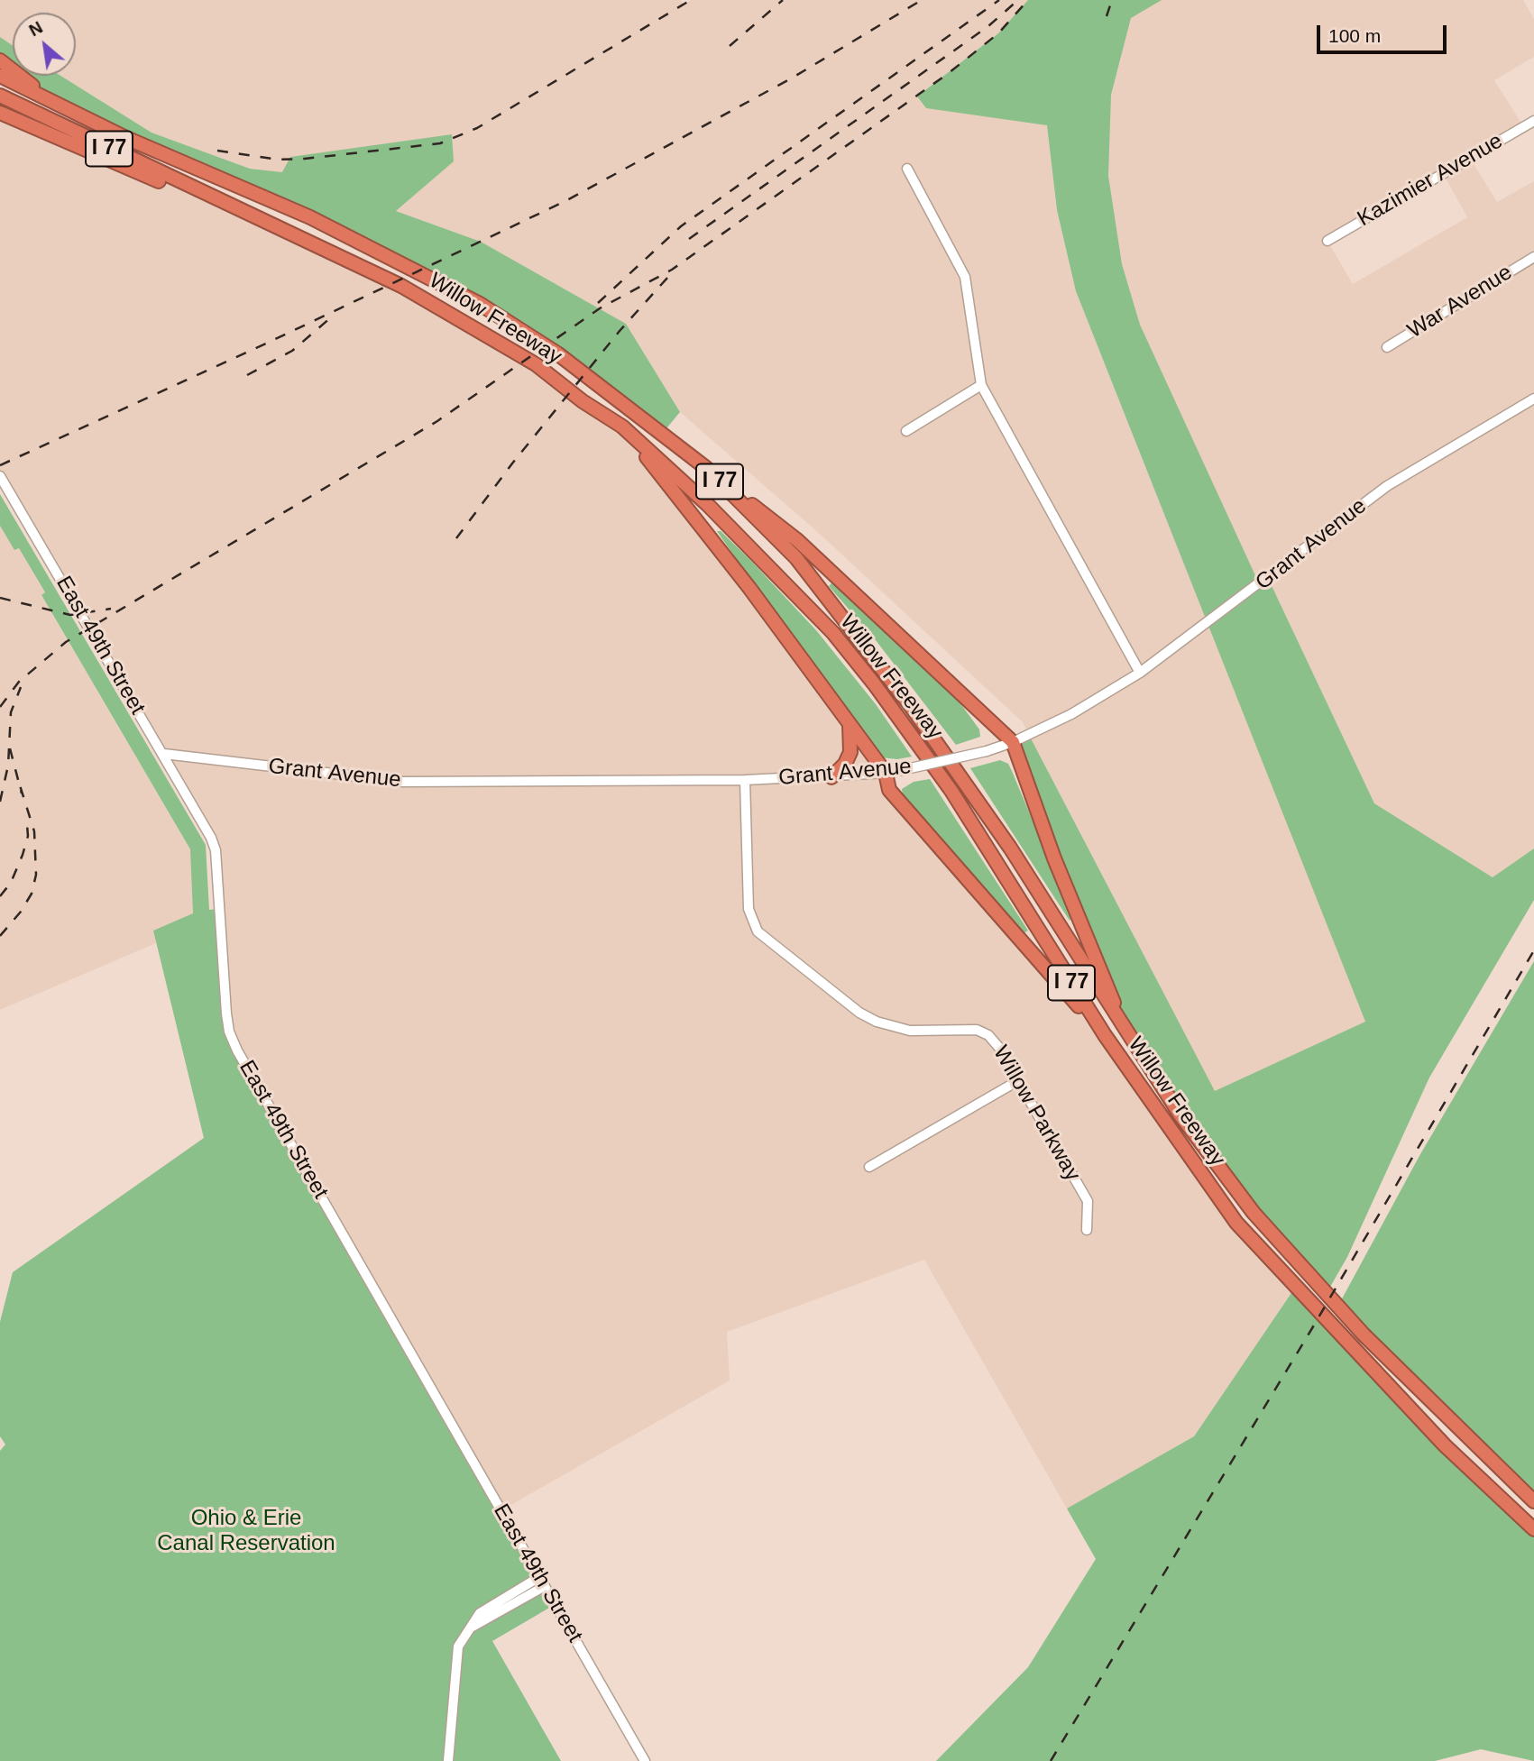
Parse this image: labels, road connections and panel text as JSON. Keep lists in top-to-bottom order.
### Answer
{
  "streets": {
    "highway": ["I 77", "Willow Freeway"],
    "street": [
      "Kazimier Avenue",
      "War Avenue",
      "Grant Avenue",
      "East 49th Street",
      "Willow Parkway"
    ]
  },
  "crossings": [
    ["Grant Avenue", "East 49th Street"],
    ["Grant Avenue", "Willow Parkway"]
  ],
  "parks": ["Ohio & Erie Canal Reservation"],
  "scale_bar": "100 m",
  "north": "top left"
}
